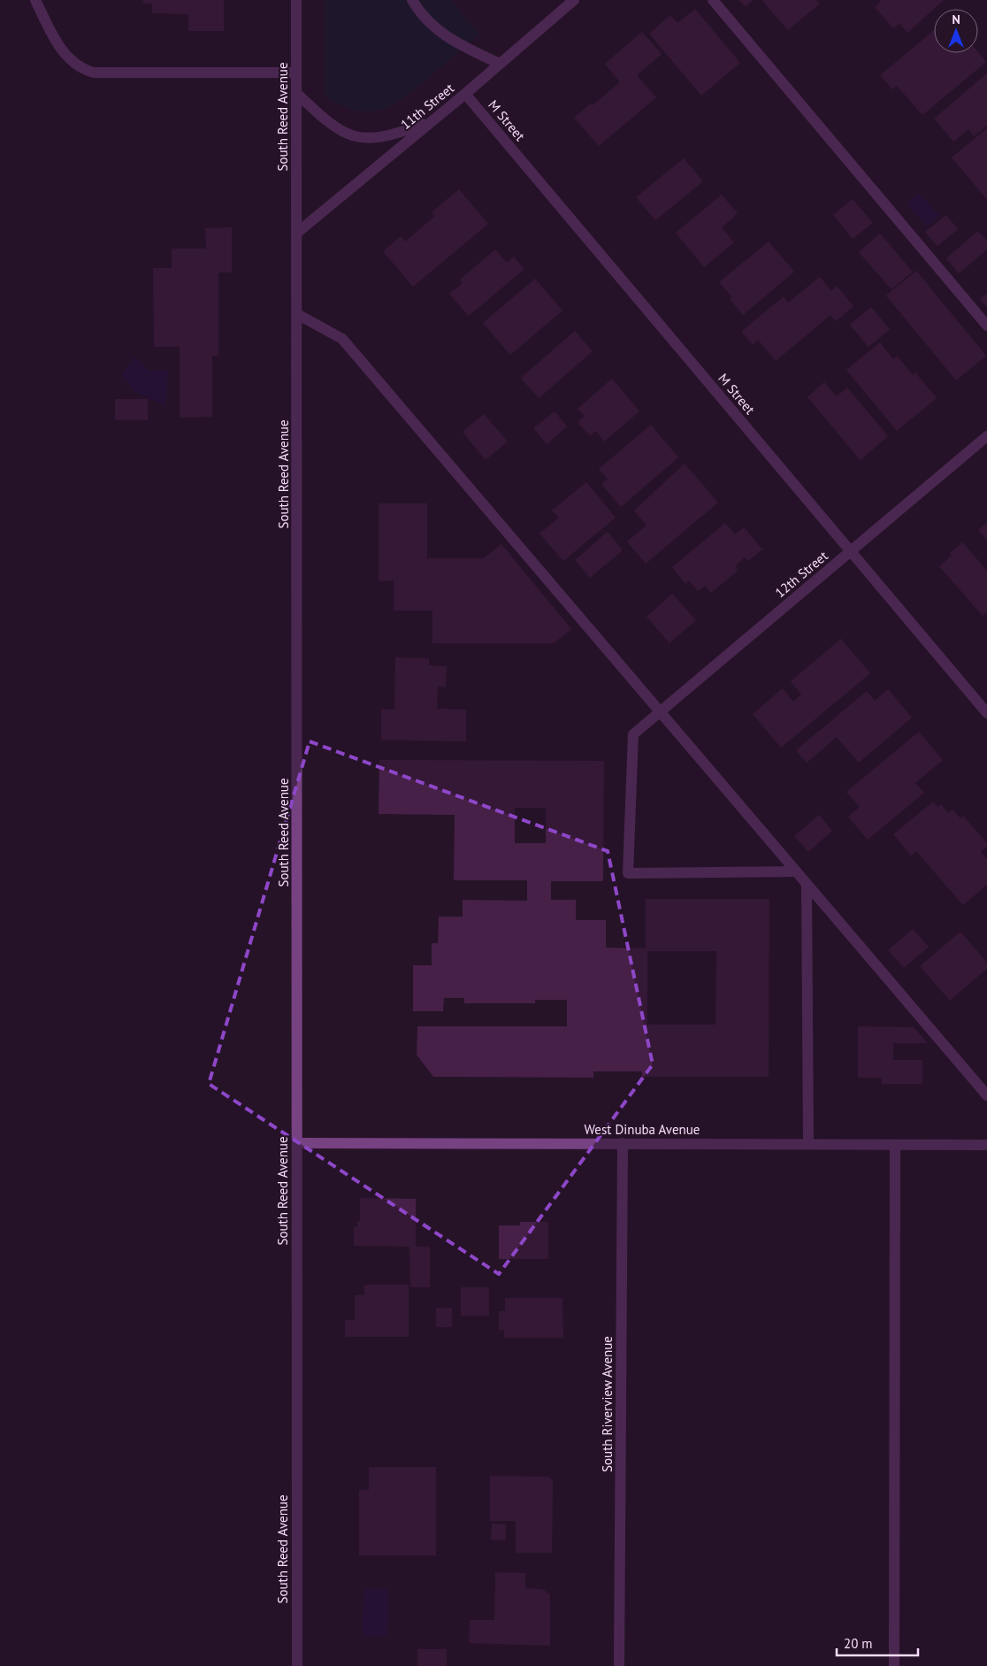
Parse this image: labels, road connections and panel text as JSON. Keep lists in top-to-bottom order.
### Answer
{
  "streets": {
    "street": [
      "11th Street",
      "South Reed Avenue",
      "M Street",
      "12th Street",
      "West Dinuba Avenue",
      "South Riverview Avenue"
    ]
  },
  "crossings": [
    ["11th Street", "South Reed Avenue"],
    ["11th Street", "M Street"],
    ["South Reed Avenue", "West Dinuba Avenue"],
    ["M Street", "12th Street"],
    ["West Dinuba Avenue", "South Riverview Avenue"]
  ],
  "scale_bar": "20 m",
  "north": "top"
}
